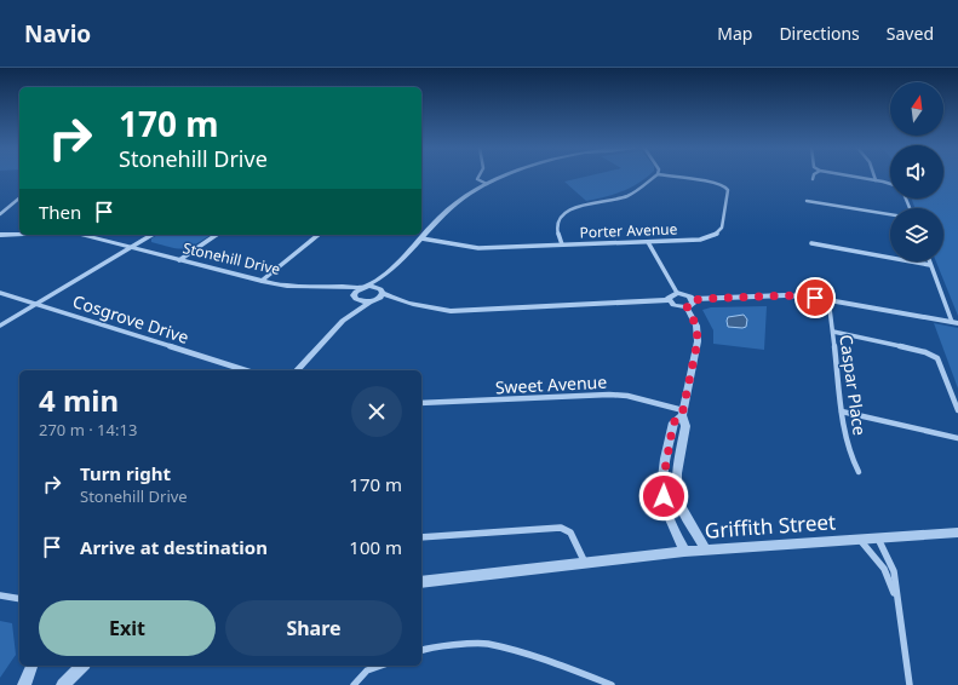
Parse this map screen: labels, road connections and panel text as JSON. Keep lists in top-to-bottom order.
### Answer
{
  "streets": {
    "street": [
      "Porter Avenue",
      "Stonehill Drive",
      "Cosgrove Drive",
      "Sweet Avenue",
      "Caspar Place",
      "Griffith Street"
    ]
  },
  "north": "top",
  "page": {
    "header": "Navio",
    "nav": ["Map", "Directions", "Saved"],
    "turn": ["170 m", "Stonehill Drive"],
    "then": "Then",
    "heading": ["4 min", "270 m · 14:13"],
    "list": [
      {
        "name": "Turn right",
        "note": "Stonehill Drive",
        "value": "170 m"
      },
      {
        "name": "Arrive at destination",
        "value": "100 m"
      }
    ],
    "buttons": ["Exit", "Share"]
  }
}
